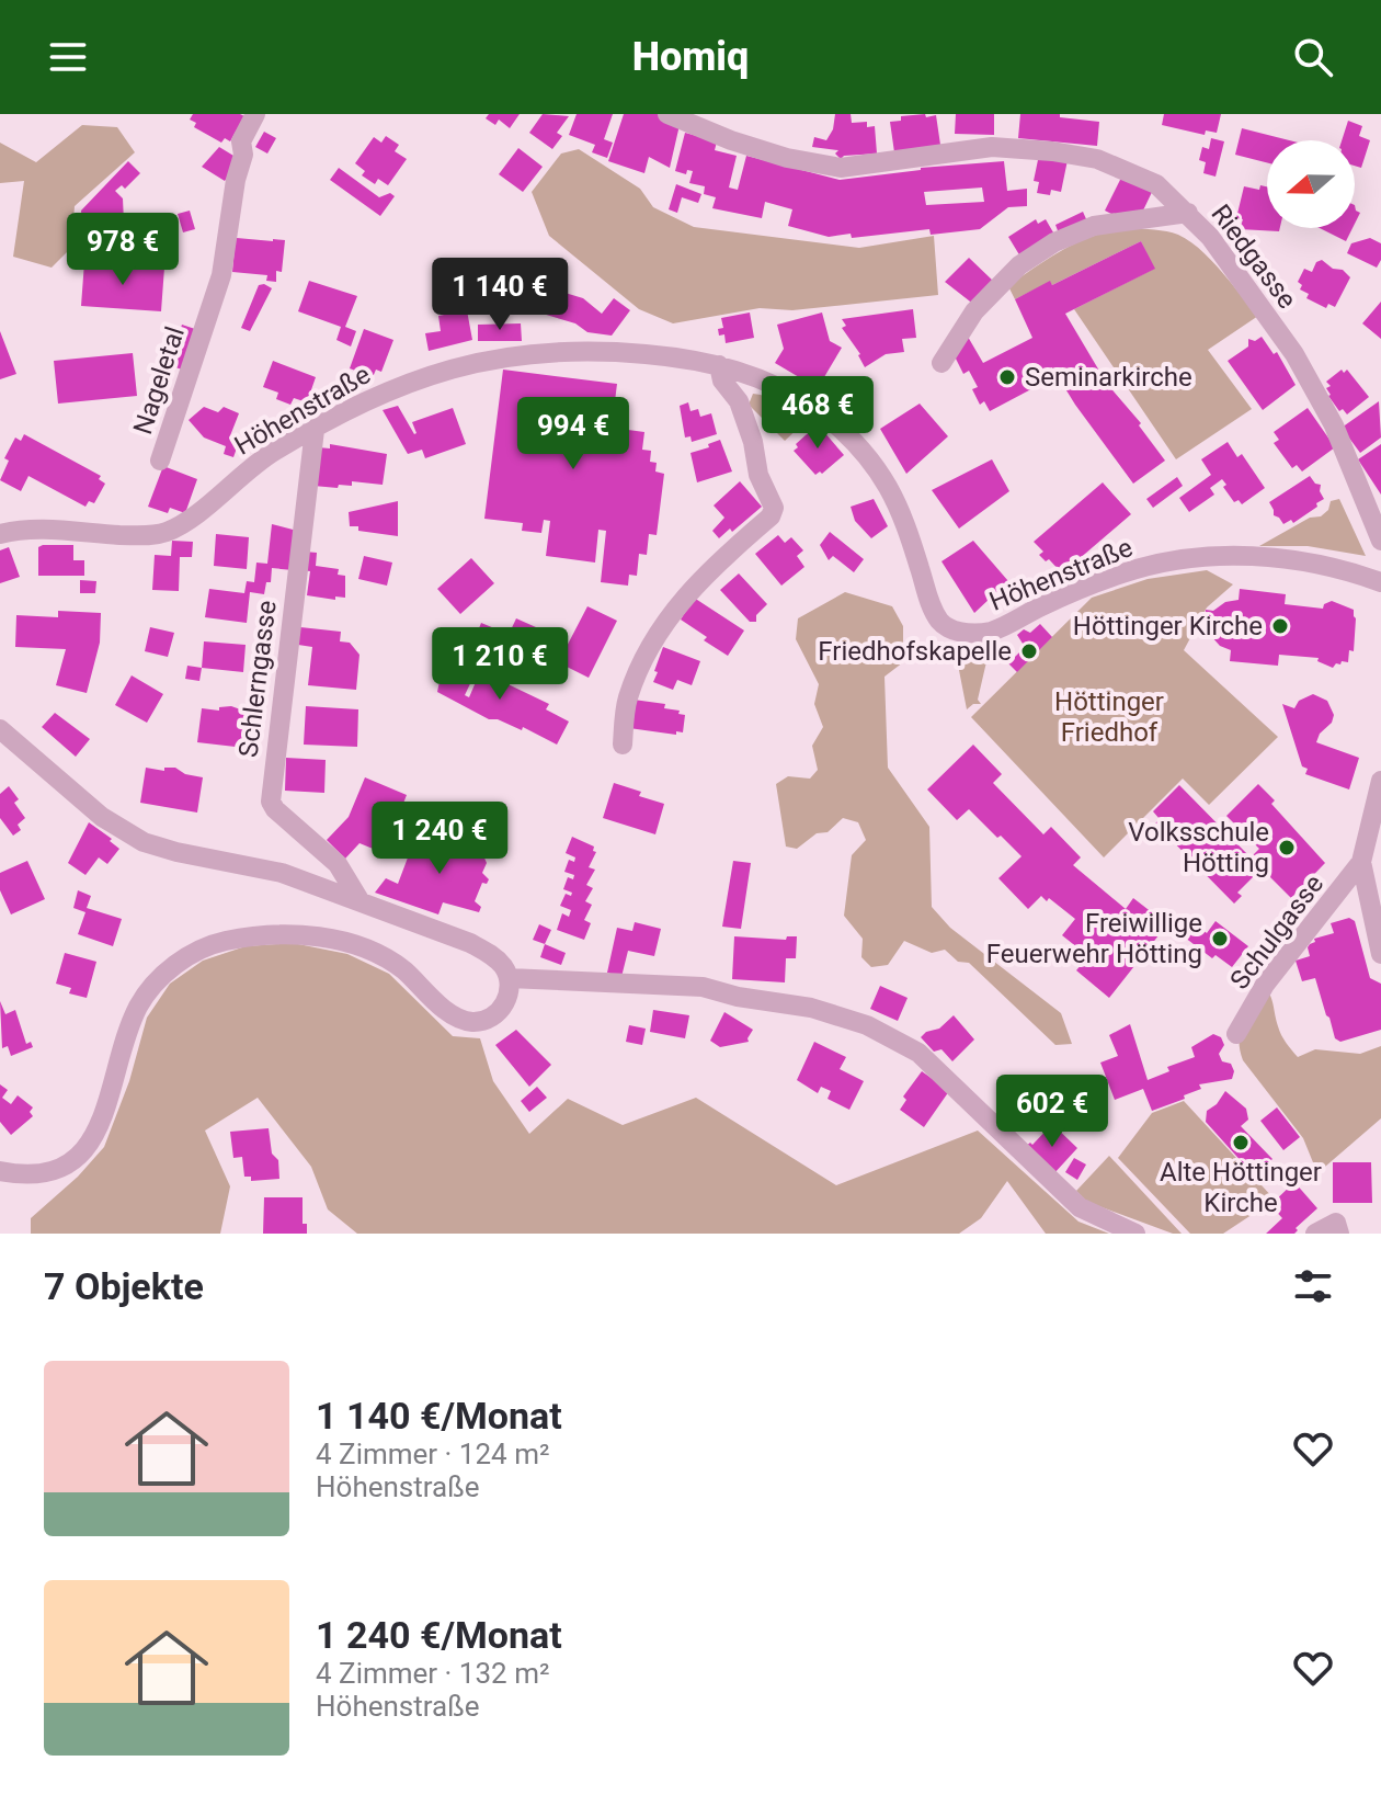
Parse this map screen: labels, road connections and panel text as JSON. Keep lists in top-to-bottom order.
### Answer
{
  "streets": {
    "street": [
      "Riedgasse",
      "Nageletal",
      "Höhenstraße",
      "Schlerngasse",
      "Schulgasse"
    ]
  },
  "crossings": [
    ["Höhenstraße", "Schlerngasse"]
  ],
  "parks": ["Höttinger Friedhof"],
  "places": [
    "Seminarkirche",
    "Höttinger Kirche",
    "Friedhofskapelle",
    "Volksschule Hötting",
    "Freiwillige Feuerwehr Hötting",
    "Alte Höttinger Kirche"
  ],
  "north": "left",
  "page": {
    "header": "Homiq",
    "price": [
      "978 €",
      "1 140 €",
      "468 €",
      "994 €",
      "1 210 €",
      "1 240 €",
      "602 €"
    ],
    "heading": "7 Objekte",
    "list": [
      {
        "name": "1 140 €/Monat",
        "note": "4 Zimmer · 124 m² · Höhenstraße"
      },
      {
        "name": "1 240 €/Monat",
        "note": "4 Zimmer · 132 m² · Höhenstraße"
      }
    ]
  }
}
